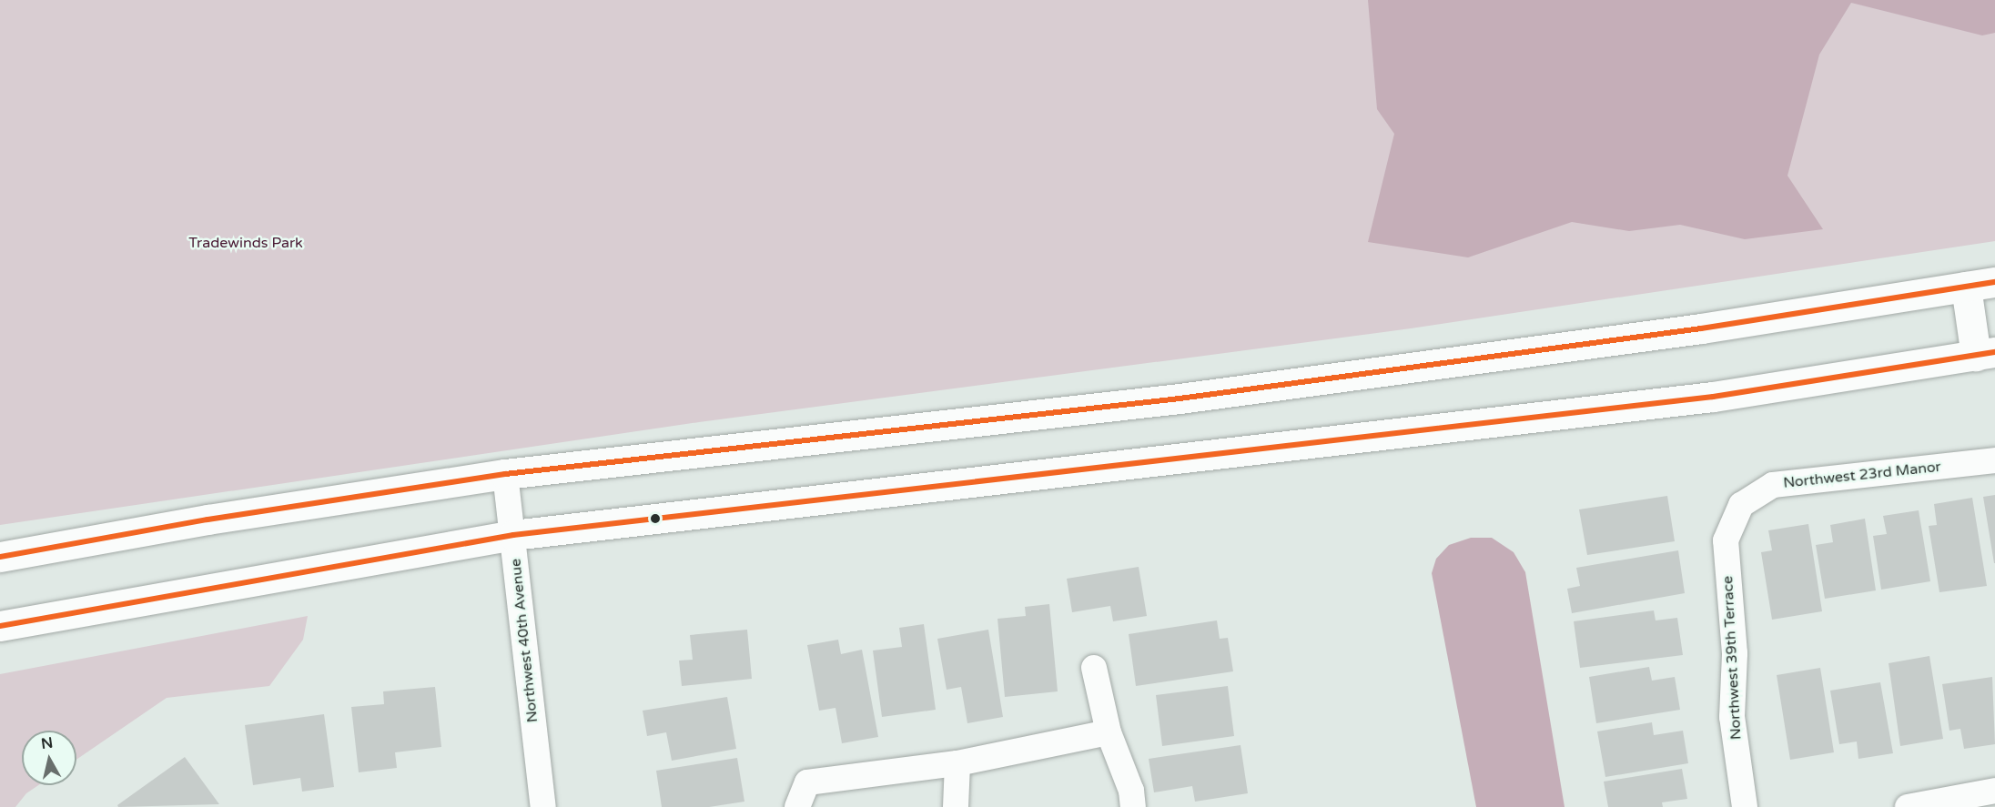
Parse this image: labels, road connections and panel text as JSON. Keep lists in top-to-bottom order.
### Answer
{
  "streets": {
    "street": ["Northwest 23rd Manor", "Northwest 40th Avenue", "Northwest 39th Terrace"]
  },
  "crossings": [
    ["Northwest 23rd Manor", "Northwest 39th Terrace"]
  ],
  "parks": ["Tradewinds Park"],
  "north": "top"
}
